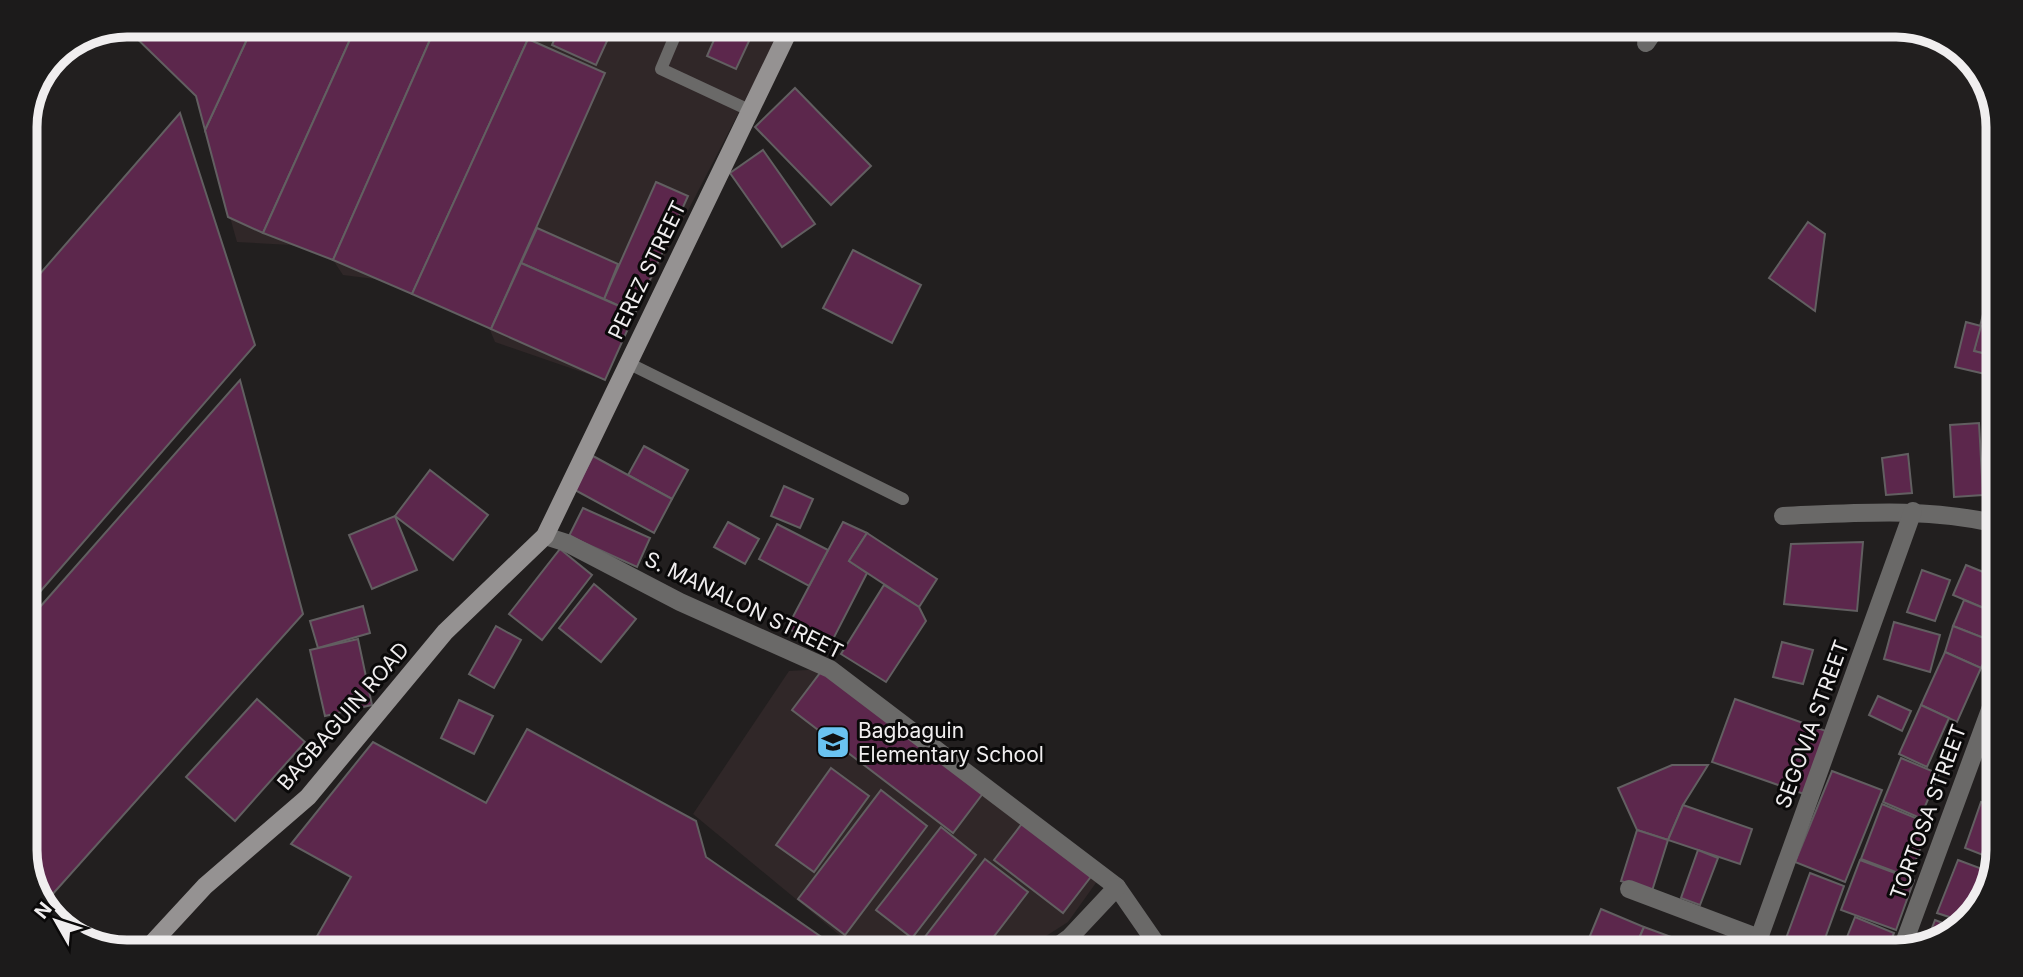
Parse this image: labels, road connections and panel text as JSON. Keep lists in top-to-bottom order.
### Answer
{
  "streets": {
    "street": [
      "PEREZ STREET",
      "S. MANALON STREET",
      "BAGBAGUIN ROAD",
      "SEGOVIA STREET",
      "TORTOSA STREET"
    ]
  },
  "crossings": [
    ["PEREZ STREET", "S. MANALON STREET"],
    ["PEREZ STREET", "BAGBAGUIN ROAD"],
    ["S. MANALON STREET", "BAGBAGUIN ROAD"]
  ],
  "places": {
    "school or university": ["Bagbaguin Elementary School"]
  },
  "north": "top left"
}
